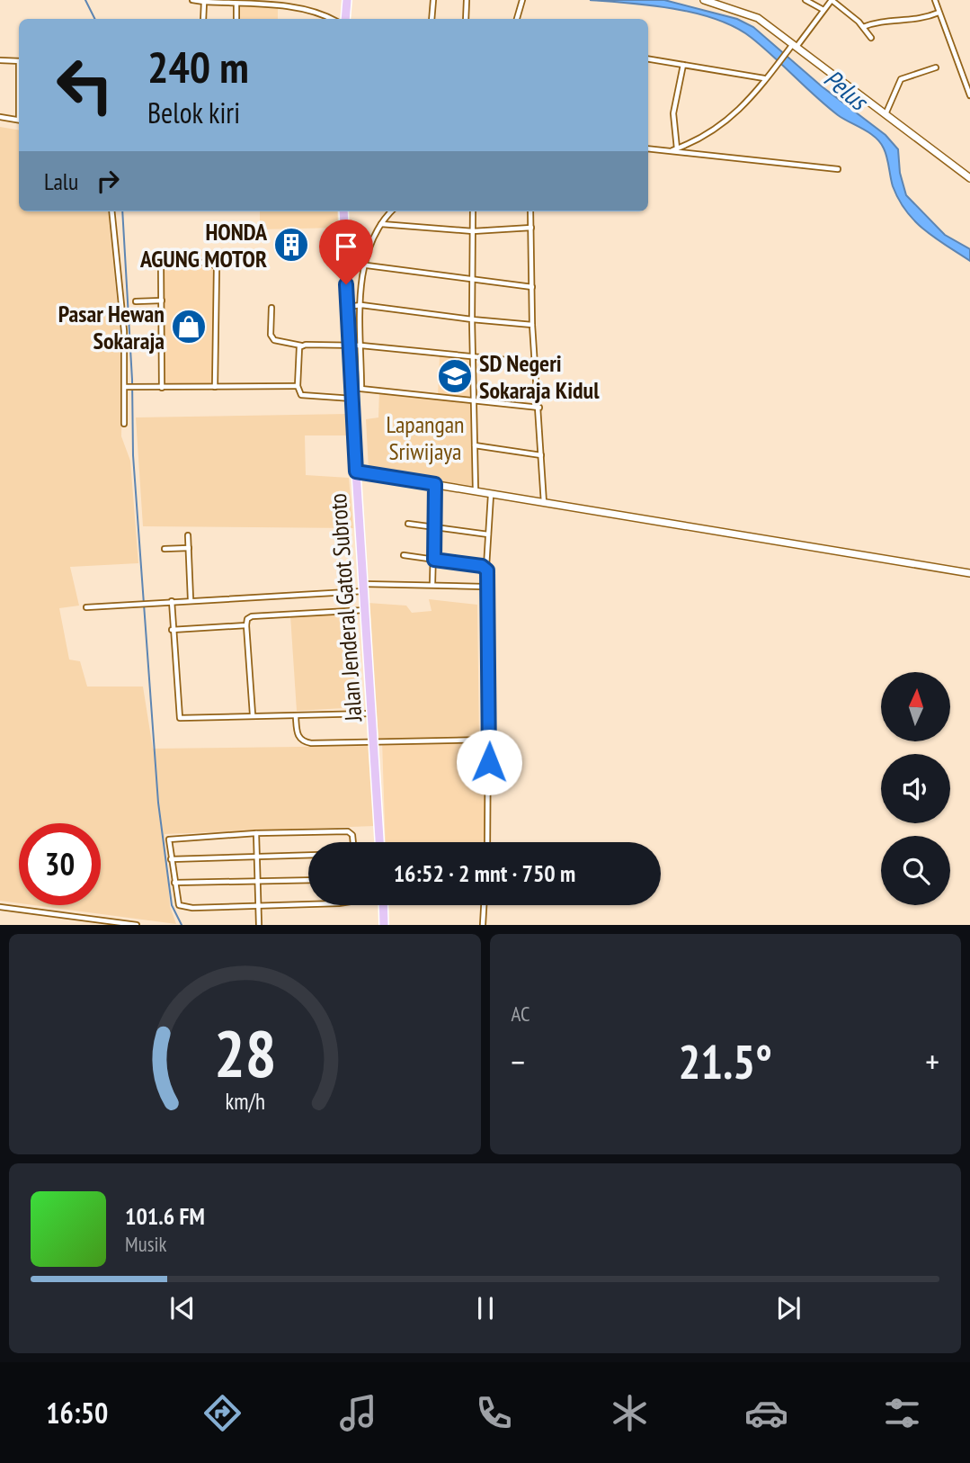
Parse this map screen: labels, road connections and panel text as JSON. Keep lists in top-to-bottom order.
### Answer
{
  "streets": {
    "highway": ["Jalan Jenderal Gatot Subroto"]
  },
  "water": ["Pelus"],
  "parks": ["Lapangan Sriwijaya"],
  "places": {
    "building": ["HONDA AGUNG MOTOR"],
    "shop": ["Pasar Hewan Sokaraja"],
    "school or university": ["SD Negeri Sokaraja Kidul"]
  },
  "north": "top",
  "page": {
    "turn": ["240 m", "Belok kiri"],
    "then": "Lalu",
    "limit": "30",
    "trip": "16:52 · 2 mnt · 750 m",
    "tile": "AC",
    "heat": ["−", "21.5°", "+"],
    "song": ["101.6 FM", "Musik"],
    "tabs": "16:50",
    "gauge": ["28", "km/h"]
  }
}
